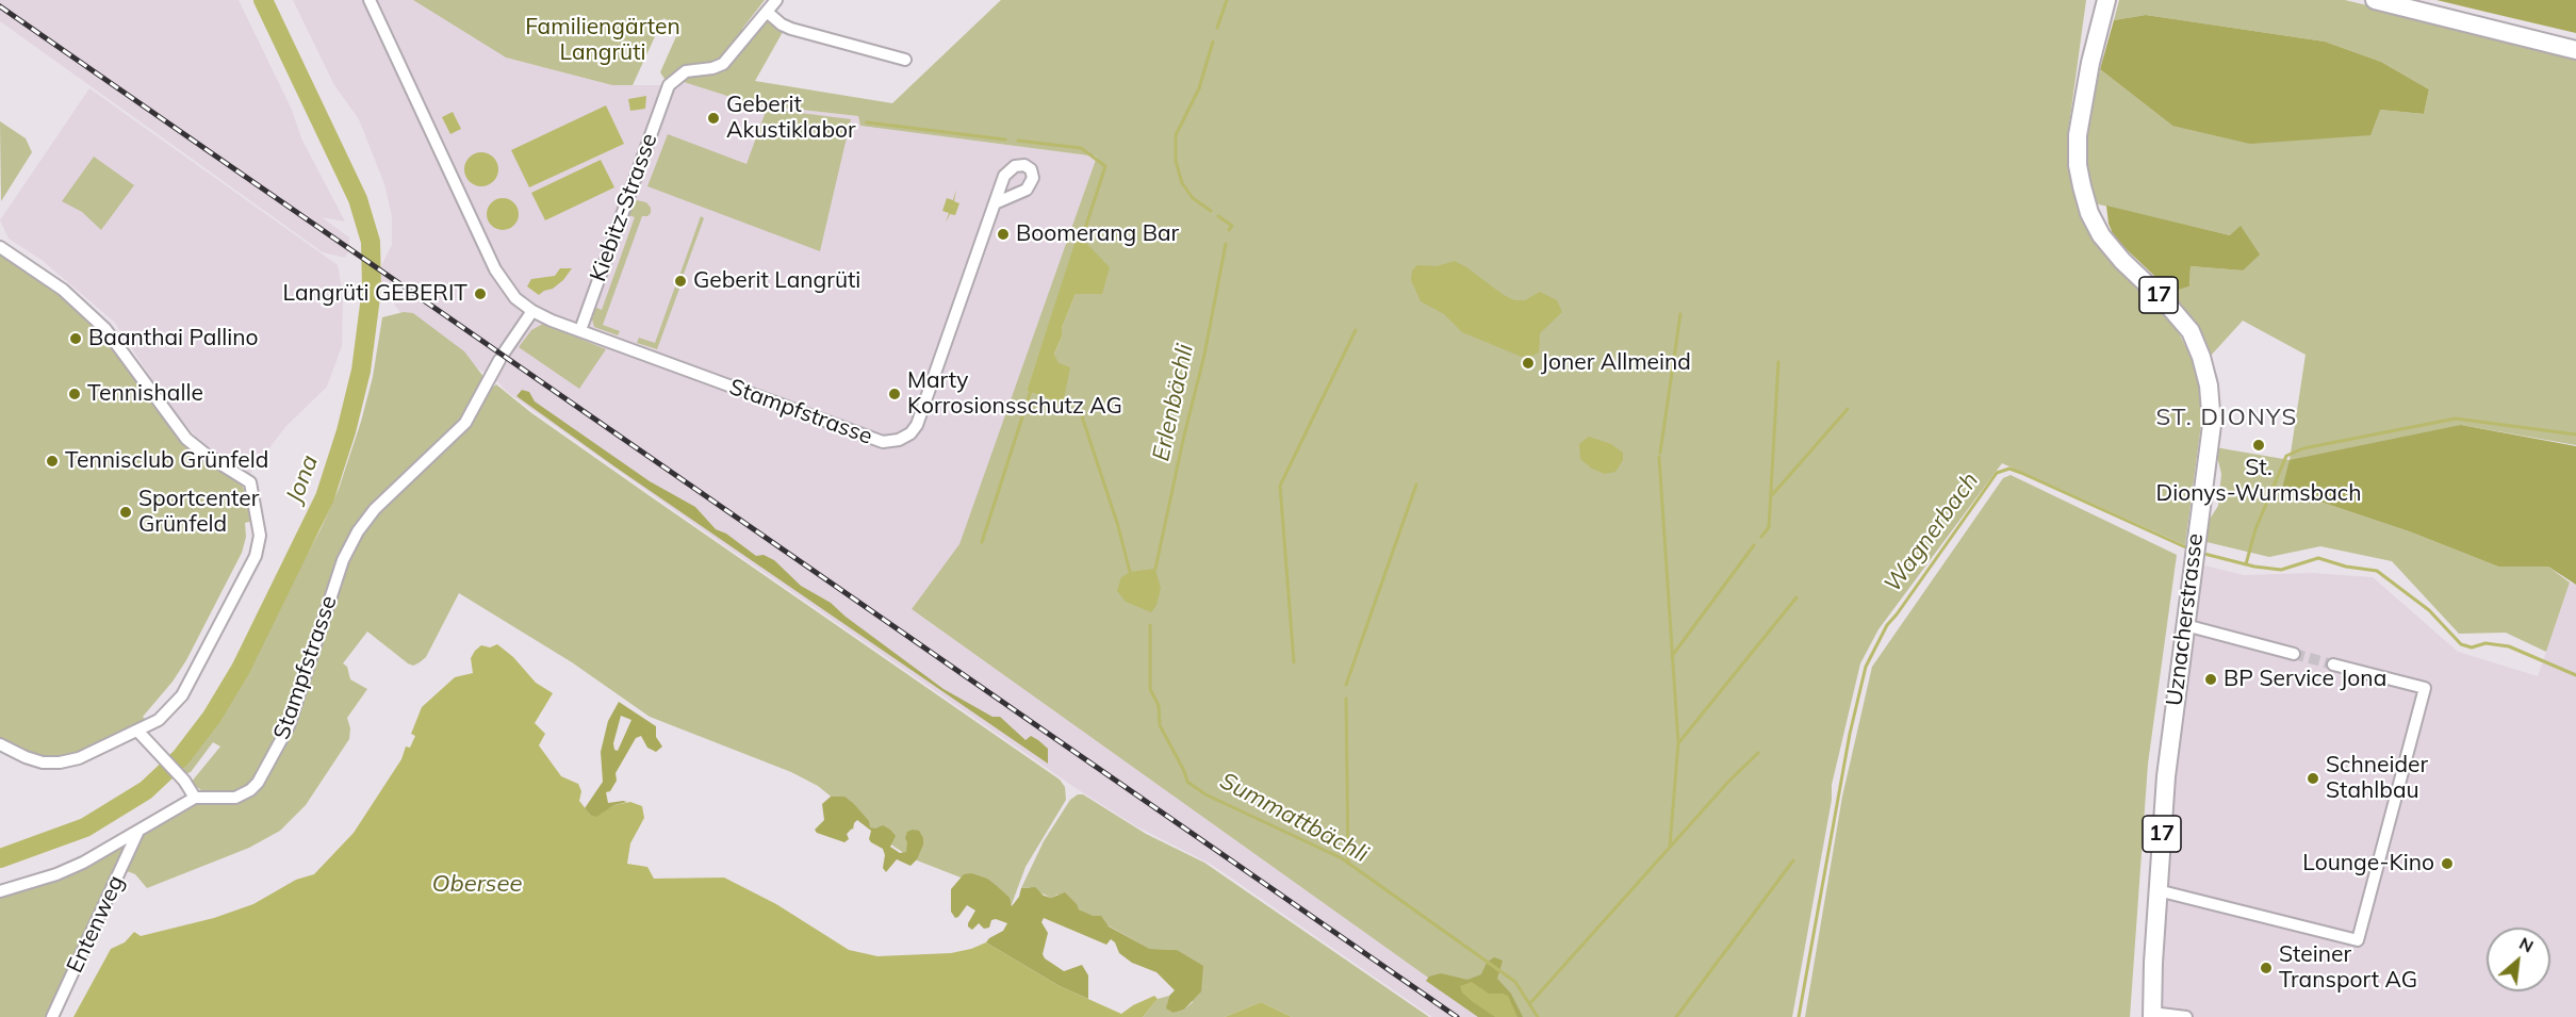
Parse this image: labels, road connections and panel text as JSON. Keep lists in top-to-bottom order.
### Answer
{
  "streets": {
    "main road": ["17", "Uznacherstrasse"],
    "street": ["Kiebitz-Strasse", "Stampfstrasse", "Entenweg"]
  },
  "crossings": [
    ["Kiebitz-Strasse", "Stampfstrasse"]
  ],
  "districts": ["ST. DIONYS"],
  "water": [
    "Erlenbächli",
    "Jona",
    "Wagnerbach",
    "Summattbächli",
    "Obersee"
  ],
  "parks": ["Familiengärten Langrüti"],
  "places": [
    "Geberit Akustiklabor",
    "Boomerang Bar",
    "Geberit Langrüti",
    "Langrüti GEBERIT",
    "Baanthai Pallino",
    "Joner Allmeind",
    "Tennishalle",
    "Marty Korrosionsschutz AG",
    "St. Dionys-Wurmsbach",
    "Tennisclub Grünfeld",
    "Sportcenter Grünfeld",
    "BP Service Jona",
    "Schneider Stahlbau",
    "Lounge-Kino",
    "Steiner Transport AG"
  ],
  "north": "top right"
}
